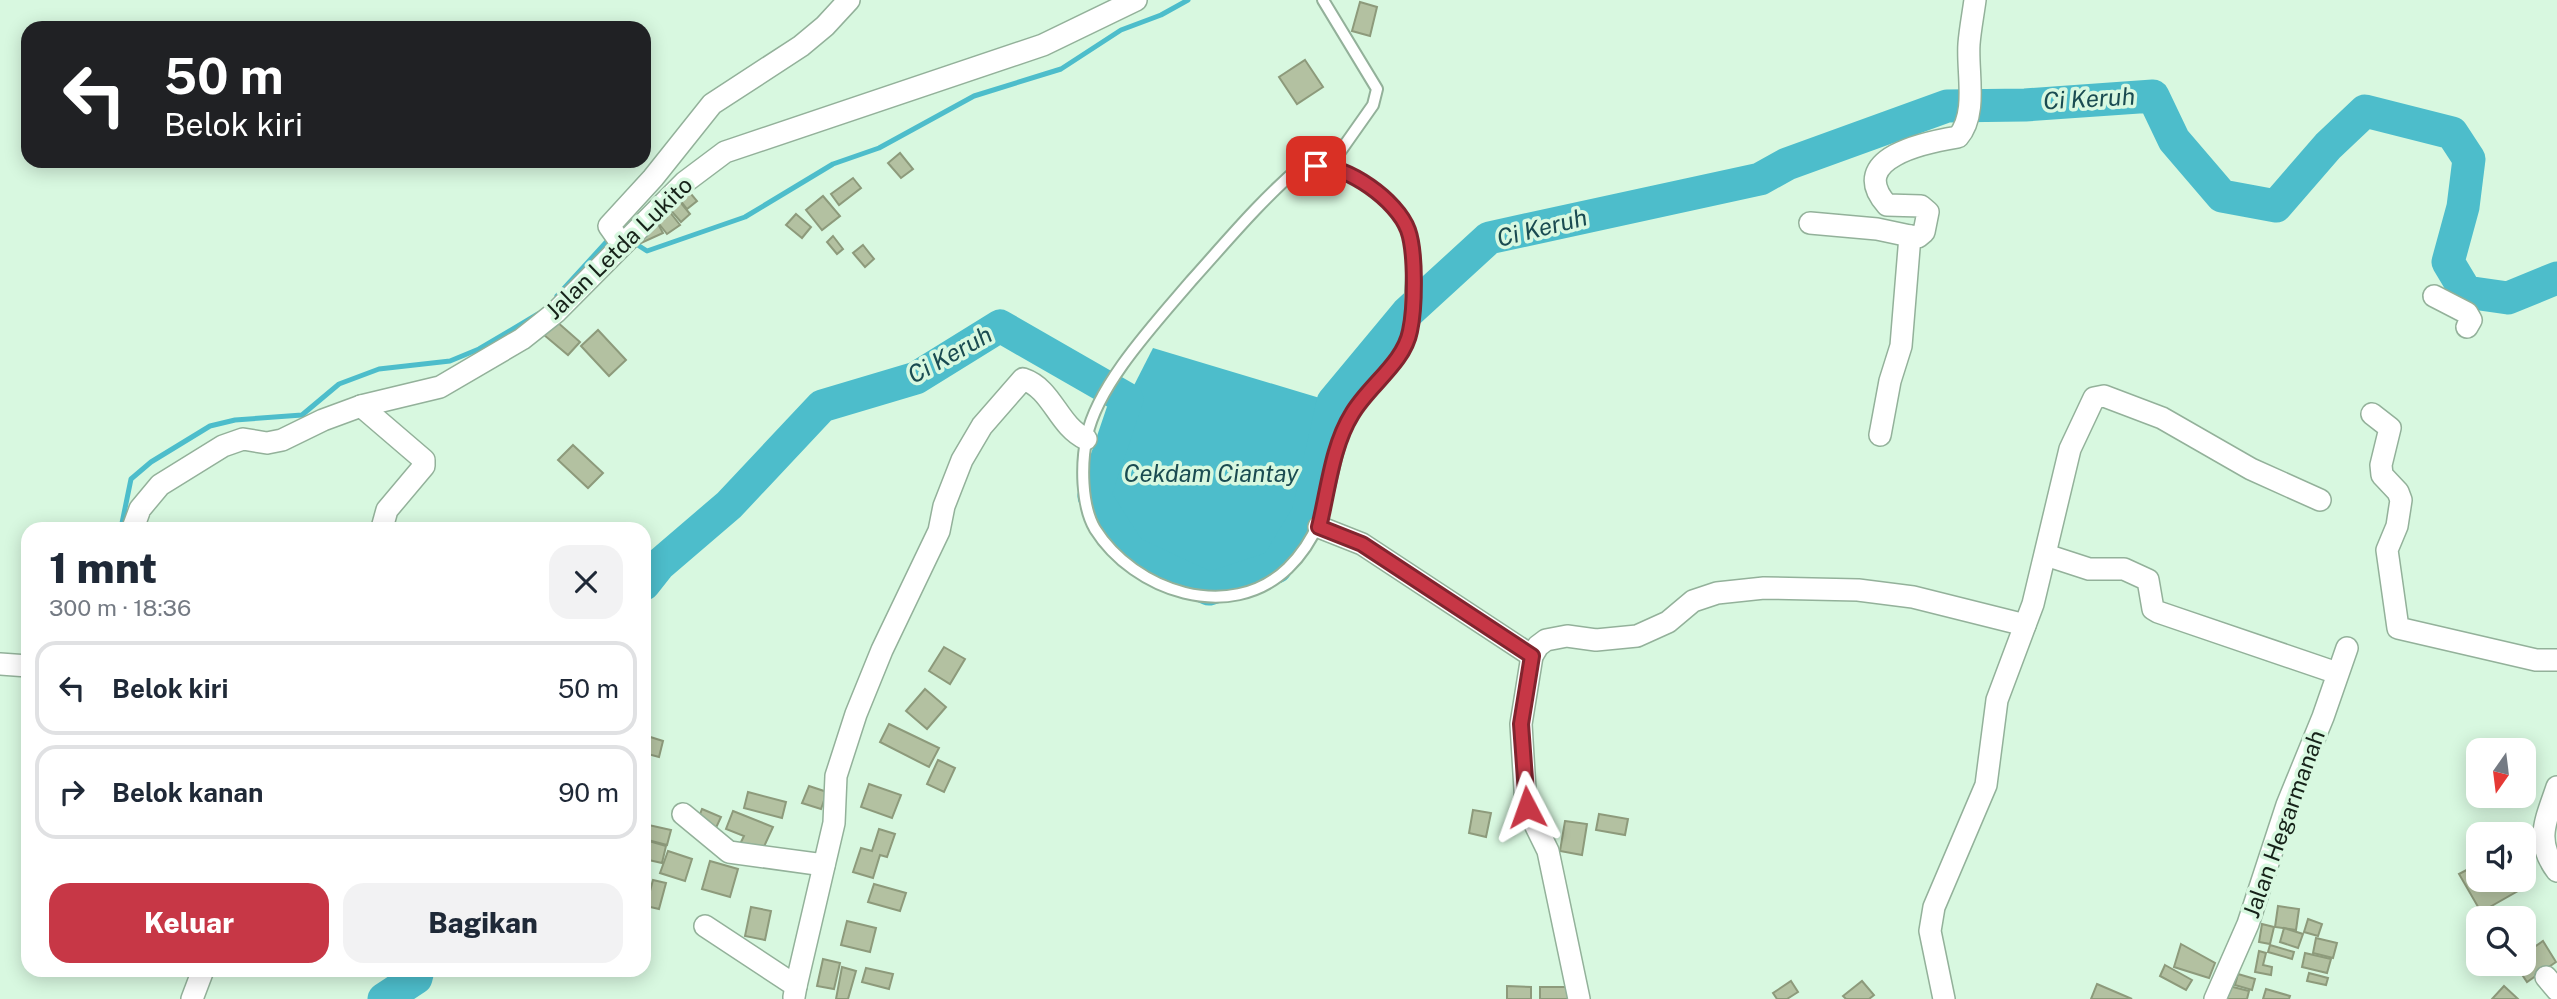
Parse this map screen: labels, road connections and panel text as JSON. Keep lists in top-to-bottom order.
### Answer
{
  "streets": {
    "street": ["Jalan Letda Lukito", "Jalan Hegarmanah"]
  },
  "water": ["Ci Keruh", "Cekdam Ciantay"],
  "north": "bottom",
  "page": {
    "turn": ["50 m", "Belok kiri"],
    "heading": ["1 mnt", "300 m · 18:36"],
    "list": [
      {
        "name": "Belok kiri",
        "value": "50 m"
      },
      {
        "name": "Belok kanan",
        "value": "90 m"
      }
    ],
    "buttons": ["Keluar", "Bagikan"]
  }
}
